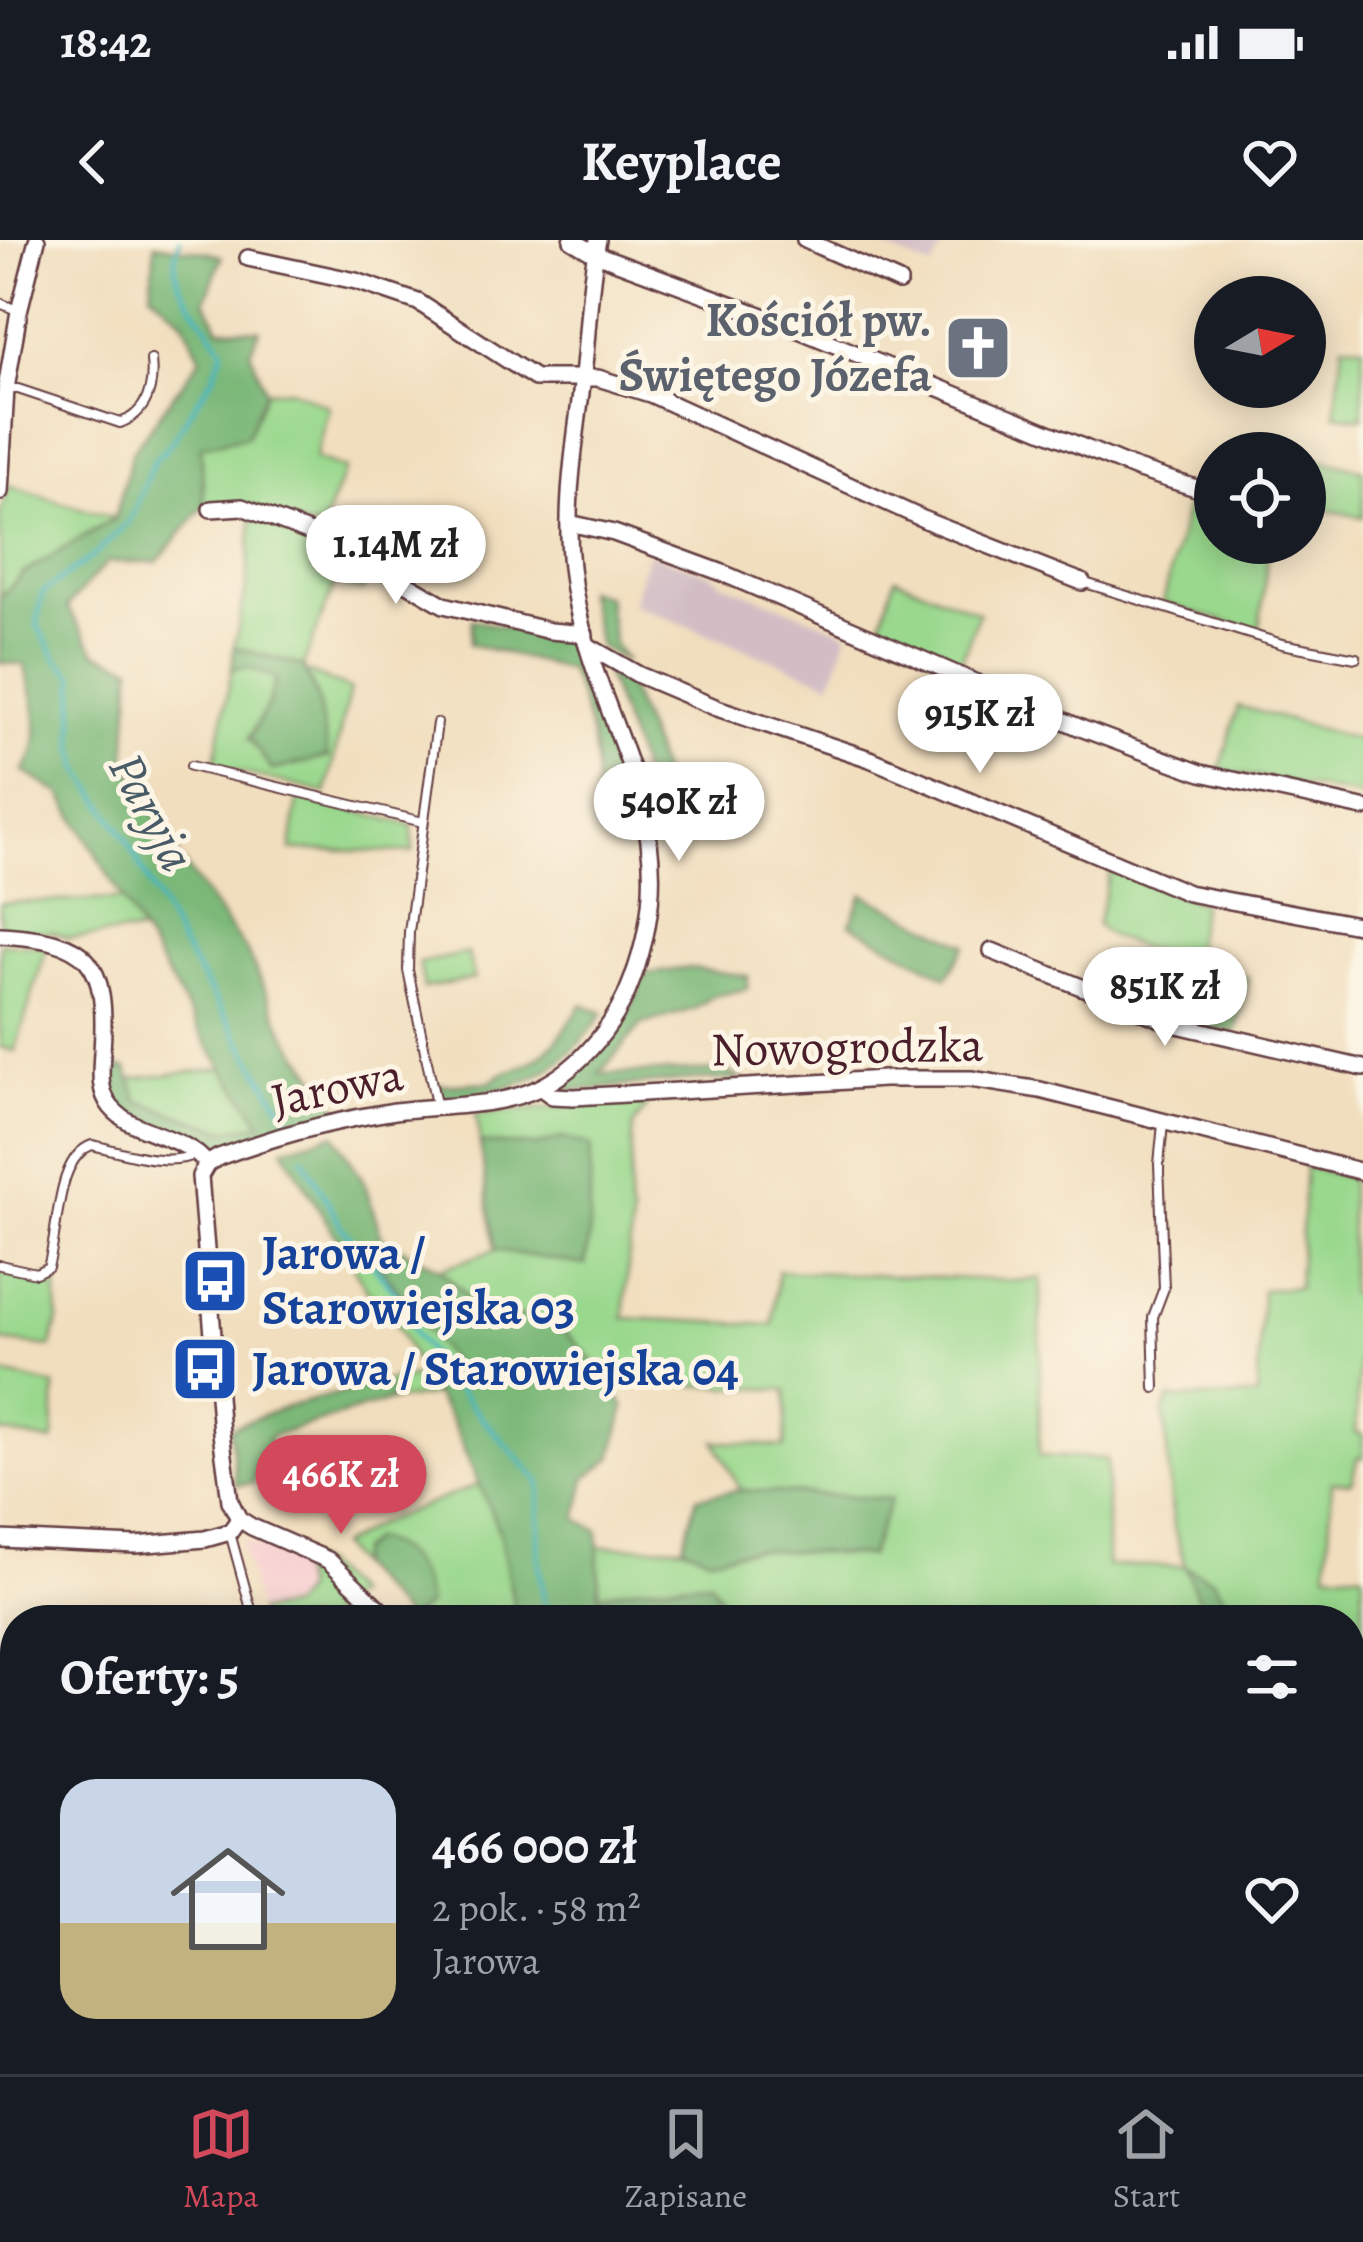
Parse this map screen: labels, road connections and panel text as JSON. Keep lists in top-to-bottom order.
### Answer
{
  "streets": {
    "street": ["Nowogrodzka", "Jarowa"]
  },
  "crossings": [
    ["Nowogrodzka", "Jarowa"]
  ],
  "water": ["Paryja"],
  "places": {
    "church": ["Kościół pw. Świętego Józefa"],
    "bus stop": ["Jarowa / Starowiejska 03", "Jarowa / Starowiejska 04"]
  },
  "north": "right",
  "page": {
    "status": "18:42",
    "header": "Keyplace",
    "price": [
      "1.14M zł",
      "915K zł",
      "540K zł",
      "851K zł",
      "466K zł"
    ],
    "heading": "Oferty: 5",
    "list": [
      {
        "name": "466 000 zł",
        "note": "2 pok. · 58 m² · Jarowa"
      }
    ],
    "tabs": ["Mapa", "Zapisane", "Start"]
  }
}
